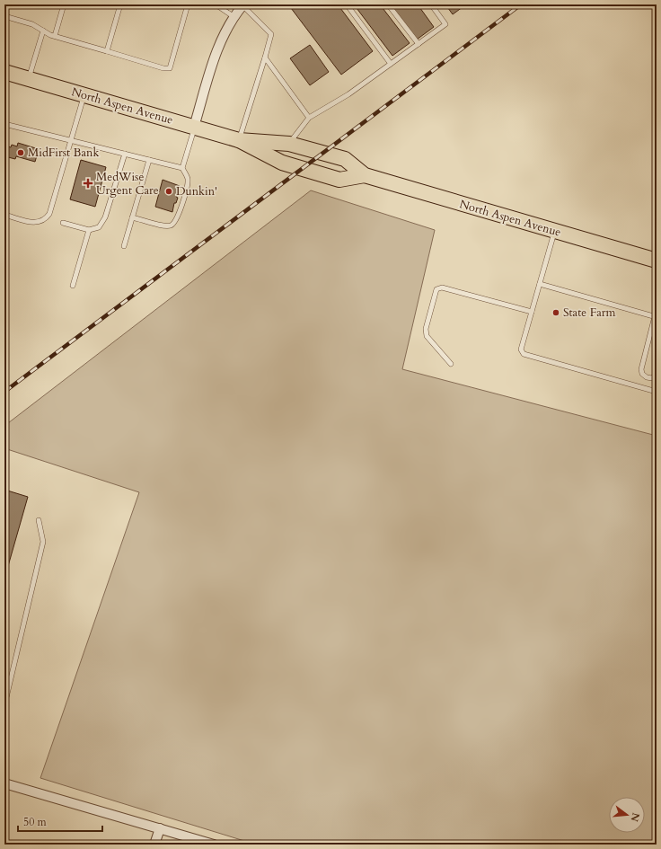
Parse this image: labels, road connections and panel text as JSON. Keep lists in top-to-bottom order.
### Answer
{
  "streets": {
    "main road": ["North Aspen Avenue"]
  },
  "places": {
    "other": ["MidFirst Bank", "Dunkin'", "State Farm"],
    "health": ["MedWise Urgent Care"]
  },
  "scale_bar": "50 m",
  "north": "right"
}
